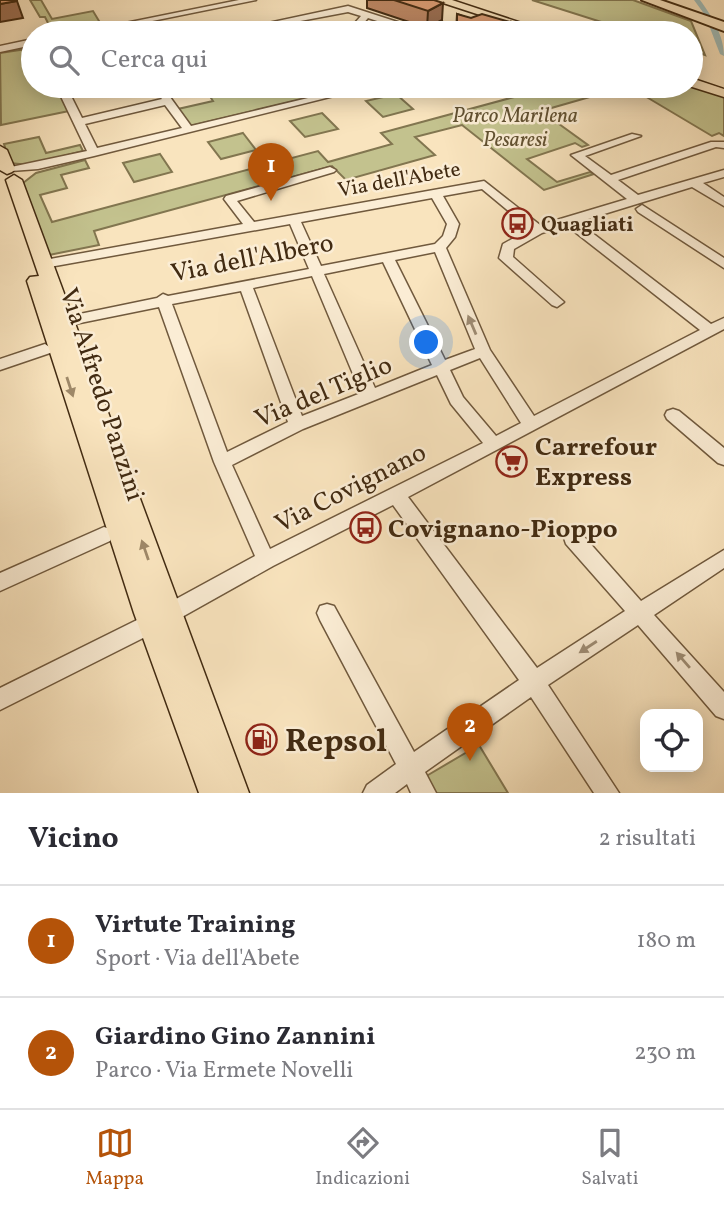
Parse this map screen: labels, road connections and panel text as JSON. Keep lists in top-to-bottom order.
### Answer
{
  "streets": {
    "main road": ["Via Alfredo Panzini"],
    "street": [
      "Via dell'Abete",
      "Via dell'Albero",
      "Via del Tiglio",
      "Via Covignano"
    ]
  },
  "crossings": [
    ["Via dell'Abete", "Via Alfredo Panzini"],
    ["Via Alfredo Panzini", "Via Covignano"]
  ],
  "parks": ["Parco Marilena Pesaresi"],
  "places": {
    "bus stop": ["Quagliati", "Covignano-Pioppo"],
    "supermarket": ["Carrefour Express"],
    "fuel station": ["Repsol"]
  },
  "page": {
    "search": "Cerca qui",
    "pins": ["1", "2"],
    "heading": ["Vicino", "2 risultati"],
    "list": [
      {
        "mark": "1",
        "name": "Virtute Training",
        "note": "Sport · Via dell'Abete",
        "value": "180 m"
      },
      {
        "mark": "2",
        "name": "Giardino Gino Zannini",
        "note": "Parco · Via Ermete Novelli",
        "value": "230 m"
      }
    ],
    "nav": ["Mappa", "Indicazioni", "Salvati"]
  }
}
